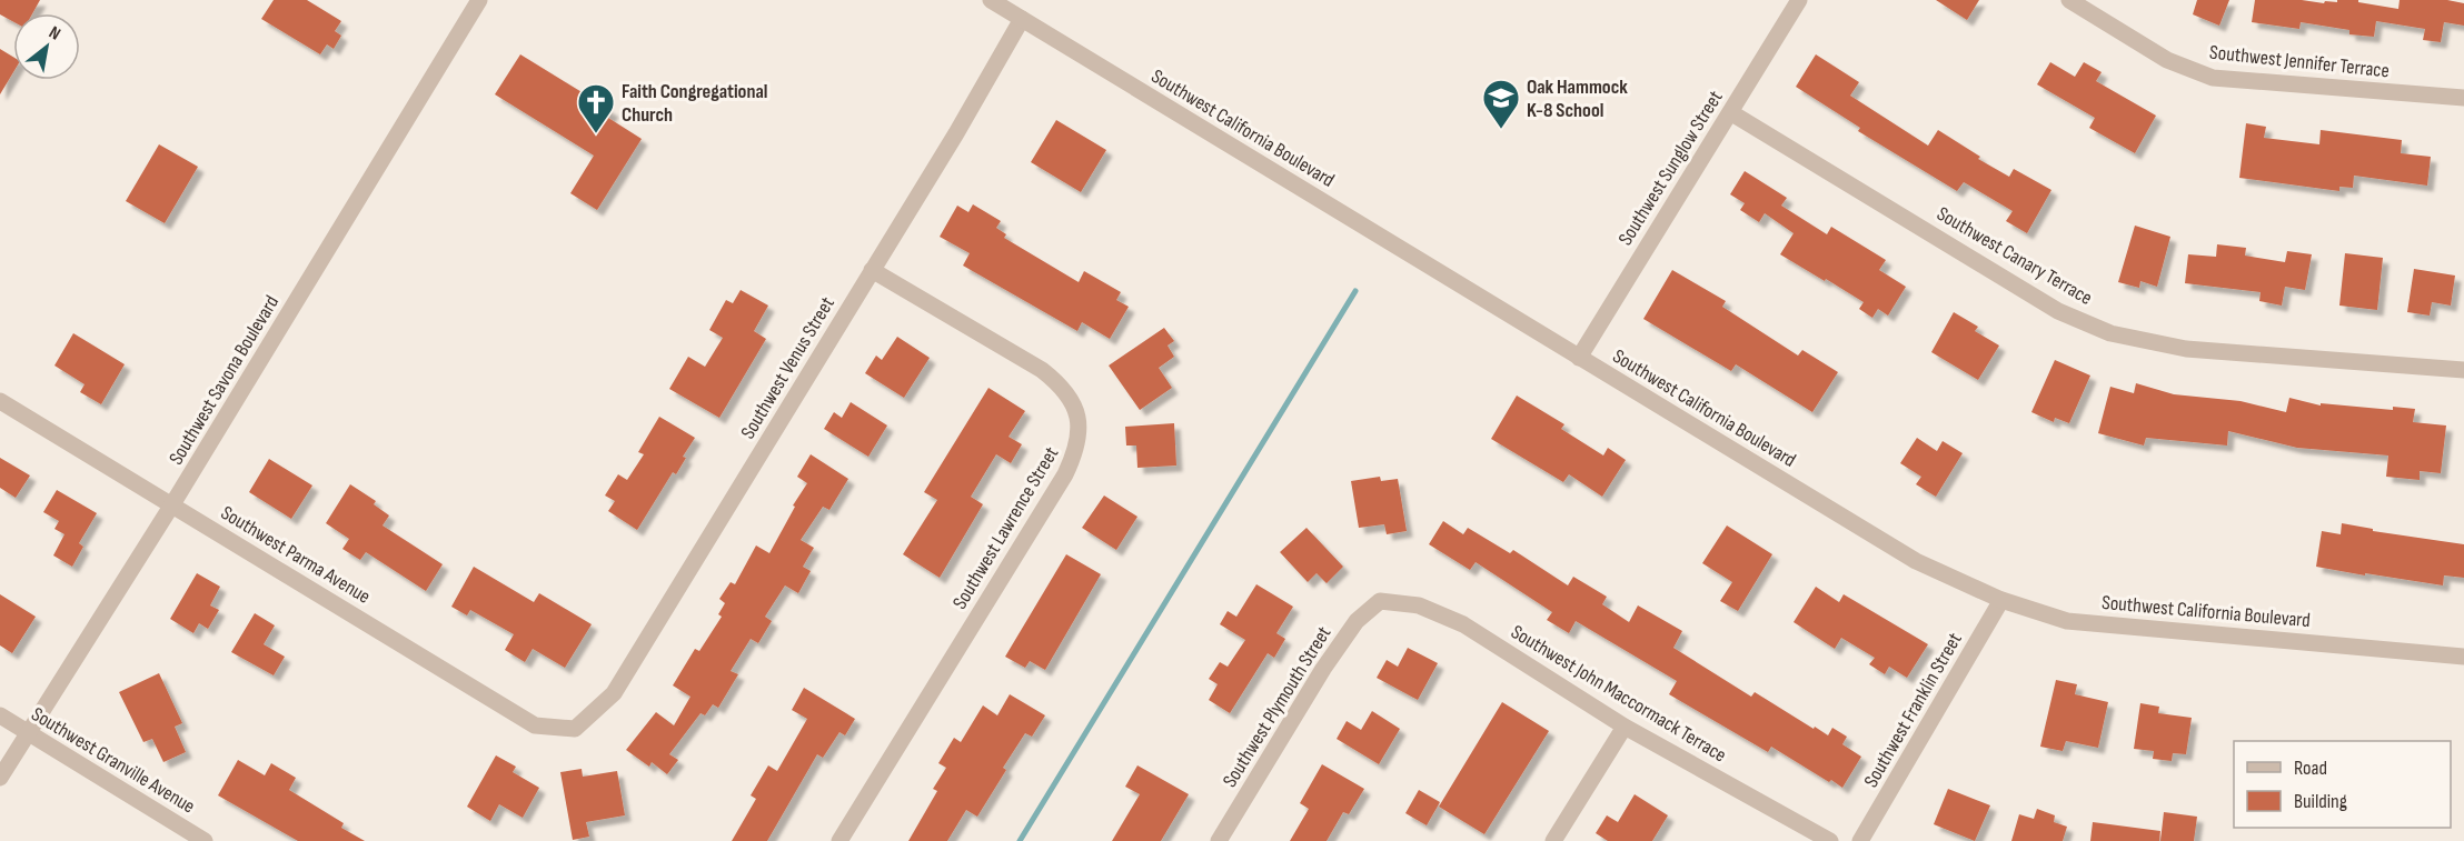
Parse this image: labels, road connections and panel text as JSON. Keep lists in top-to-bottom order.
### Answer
{
  "streets": {
    "street": [
      "Southwest Jennifer Terrace",
      "Southwest California Boulevard",
      "Southwest Sunglow Street",
      "Southwest Canary Terrace",
      "Southwest Venus Street",
      "Southwest Savona Boulevard",
      "Southwest Lawrence Street",
      "Southwest Parma Avenue",
      "Southwest John Maccormack Terrace",
      "Southwest Plymouth Street",
      "Southwest Franklin Street",
      "Southwest Granville Avenue"
    ]
  },
  "crossings": [
    ["Southwest California Boulevard", "Southwest Sunglow Street"],
    ["Southwest California Boulevard", "Southwest Venus Street"],
    ["Southwest California Boulevard", "Southwest Franklin Street"],
    ["Southwest Sunglow Street", "Southwest Canary Terrace"],
    ["Southwest Venus Street", "Southwest Lawrence Street"],
    ["Southwest Venus Street", "Southwest Parma Avenue"],
    ["Southwest Savona Boulevard", "Southwest Parma Avenue"],
    ["Southwest Savona Boulevard", "Southwest Granville Avenue"],
    ["Southwest John Maccormack Terrace", "Southwest Plymouth Street"]
  ],
  "places": {
    "school or university": ["Oak Hammock K-8 School"],
    "church": ["Faith Congregational Church"]
  },
  "legend": ["Road", "Building"],
  "north": "top right"
}
